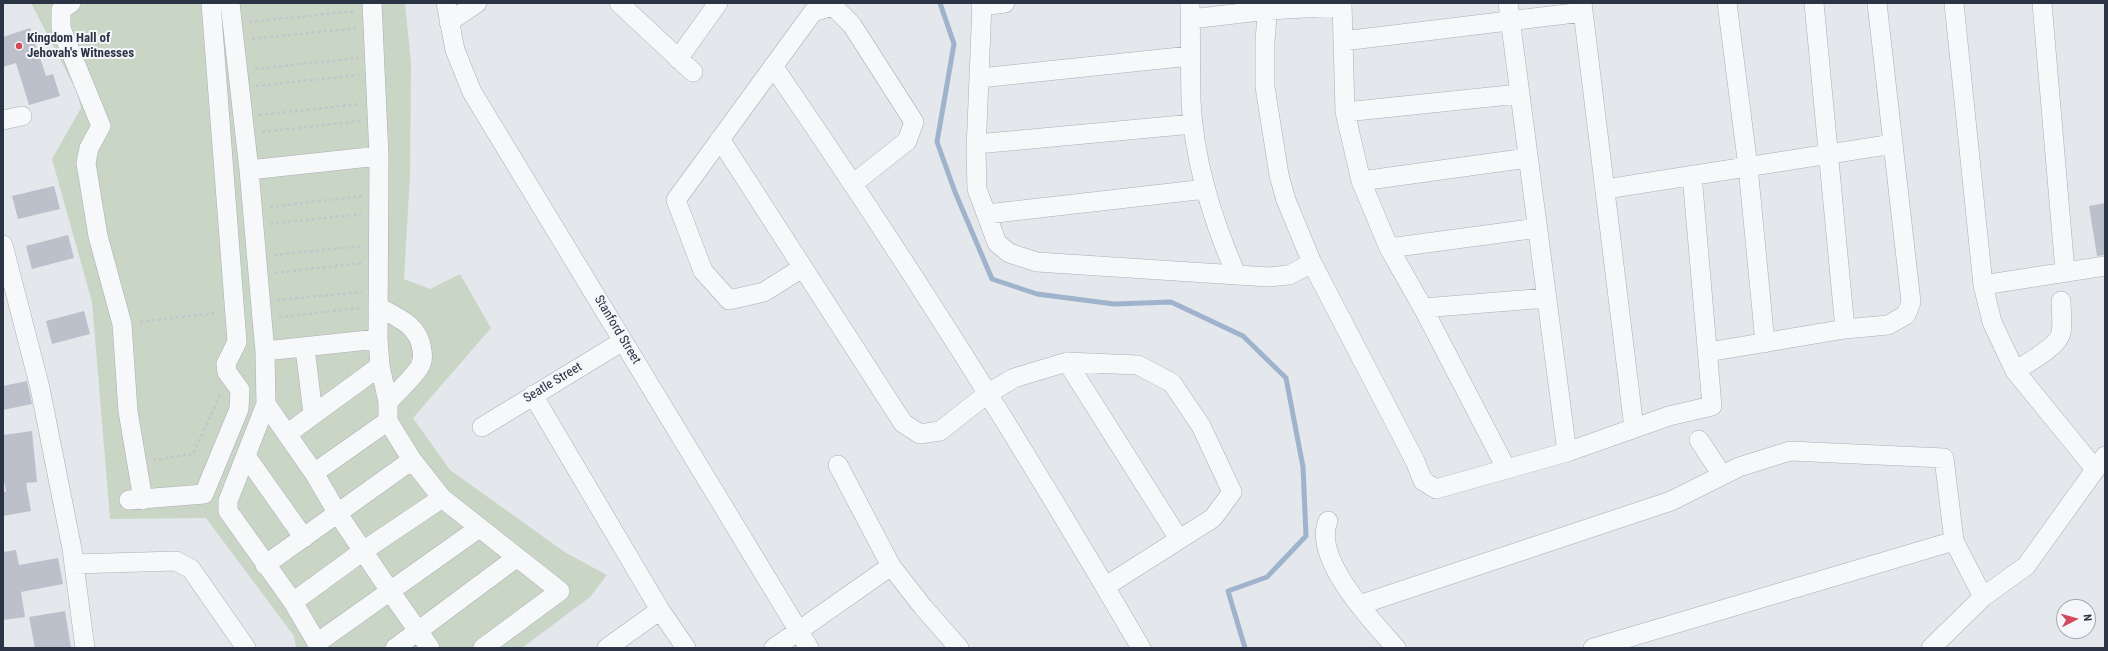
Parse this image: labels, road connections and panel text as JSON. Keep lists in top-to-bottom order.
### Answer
{
  "streets": {
    "street": ["Stanford Street", "Seatle Street"]
  },
  "crossings": [
    ["Stanford Street", "Seatle Street"]
  ],
  "places": ["Kingdom Hall of Jehovah's Witnesses"],
  "north": "right"
}
